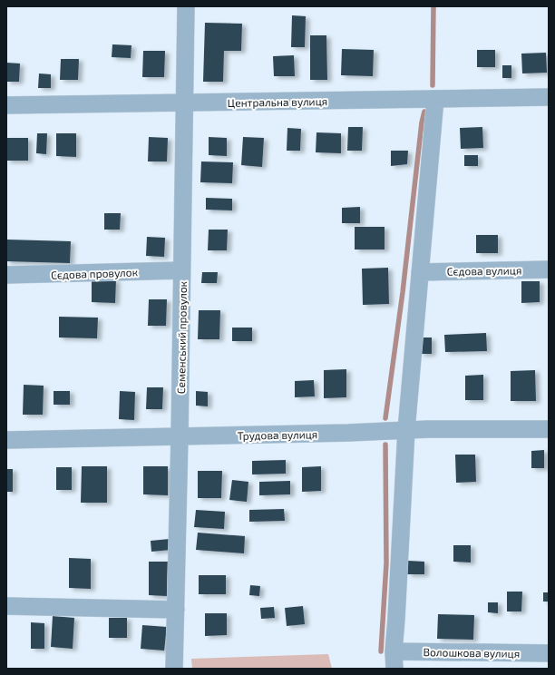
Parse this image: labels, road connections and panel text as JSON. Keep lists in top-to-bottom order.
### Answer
{
  "streets": {
    "street": [
      "Центральна вулиця",
      "Сєдова вулиця",
      "Сєдова провулок",
      "Семенський провулок",
      "Трудова вулиця",
      "Волошкова вулиця"
    ]
  },
  "crossings": [
    ["Центральна вулиця", "Семенський провулок"],
    ["Сєдова провулок", "Семенський провулок"],
    ["Семенський провулок", "Трудова вулиця"]
  ]
}
